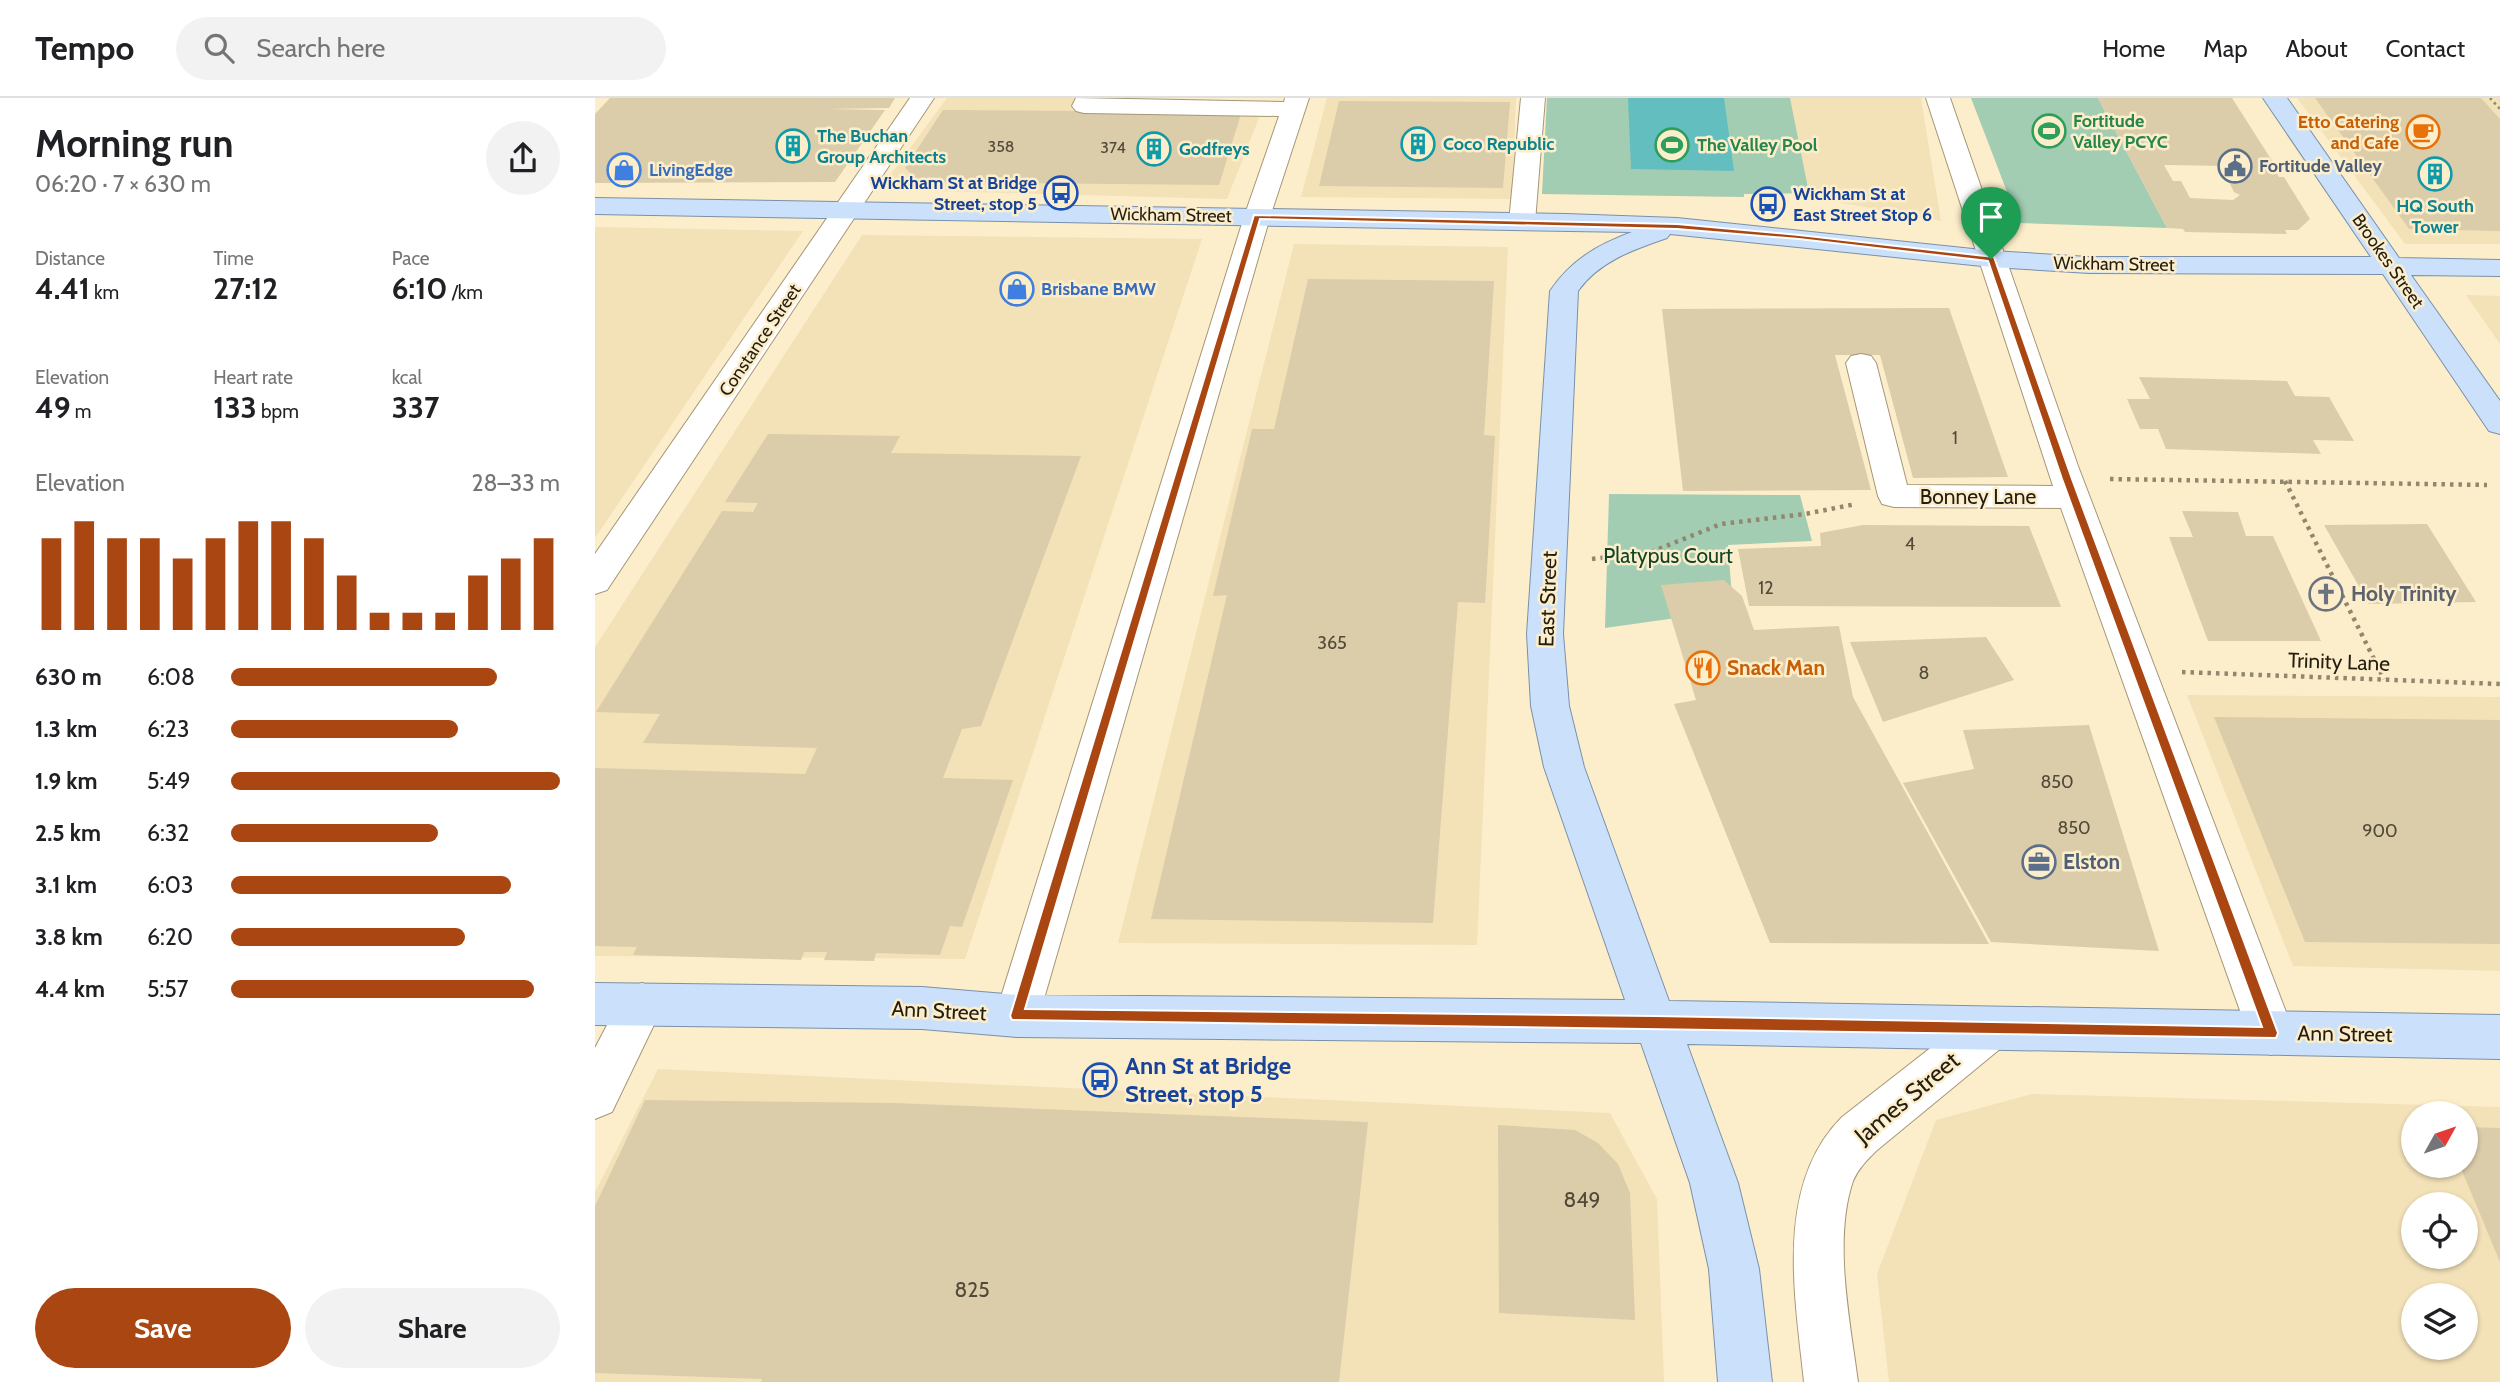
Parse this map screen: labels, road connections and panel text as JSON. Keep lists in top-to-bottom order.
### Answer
{
  "streets": {
    "main road": [
      "Wickham Street",
      "Brookes Street",
      "East Street",
      "Ann Street"
    ],
    "street": ["Constance Street", "Bonney Lane", "James Street"],
    "path": ["Trinity Lane"]
  },
  "crossings": [
    ["Wickham Street", "Brookes Street"],
    ["Wickham Street", "Constance Street"],
    ["Wickham Street", "East Street"],
    ["East Street", "Ann Street"],
    ["Ann Street", "James Street"]
  ],
  "parks": ["Platypus Court"],
  "places": {
    "sports": ["Fortitude Valley PCYC", "The Valley Pool"],
    "cafe": ["Etto Catering and Cafe"],
    "building": [
      "Coco Republic",
      "The Buchan Group Architects",
      "Godfreys",
      "HQ South Tower"
    ],
    "public building": ["Fortitude Valley"],
    "shop": ["LivingEdge", "Brisbane BMW"],
    "bus stop": ["Wickham St at Bridge Street, stop 5", "Wickham St at East Street Stop 6", "Ann St at Bridge Street, stop 5"],
    "church": ["Holy Trinity"],
    "restaurant": ["Snack Man"],
    "office": ["Elston"]
  },
  "house_numbers": [
    "358",
    "374",
    "1",
    "4",
    "12",
    "365",
    "8",
    "850",
    "850",
    "900",
    "849",
    "825"
  ],
  "north": "top right",
  "page": {
    "header": "Tempo",
    "search": "Search here",
    "nav": [
      "Home",
      "Map",
      "About",
      "Contact"
    ],
    "heading": ["Morning run", "06:20 · 7 × 630 m"],
    "stats": [
      ["Distance", "4.41 km"],
      ["Time", "27:12"],
      ["Pace", "6:10 /km"],
      ["Elevation", "49 m"],
      ["Heart rate", "133 bpm"],
      ["kcal", "337"]
    ],
    "chart": ["Elevation", "28–33 m"],
    "list": [
      {
        "name": "630 m",
        "note": "6:08"
      },
      {
        "name": "1.3 km",
        "note": "6:23"
      },
      {
        "name": "1.9 km",
        "note": "5:49"
      },
      {
        "name": "2.5 km",
        "note": "6:32"
      },
      {
        "name": "3.1 km",
        "note": "6:03"
      },
      {
        "name": "3.8 km",
        "note": "6:20"
      },
      {
        "name": "4.4 km",
        "note": "5:57"
      }
    ],
    "buttons": ["Save", "Share"]
  }
}
